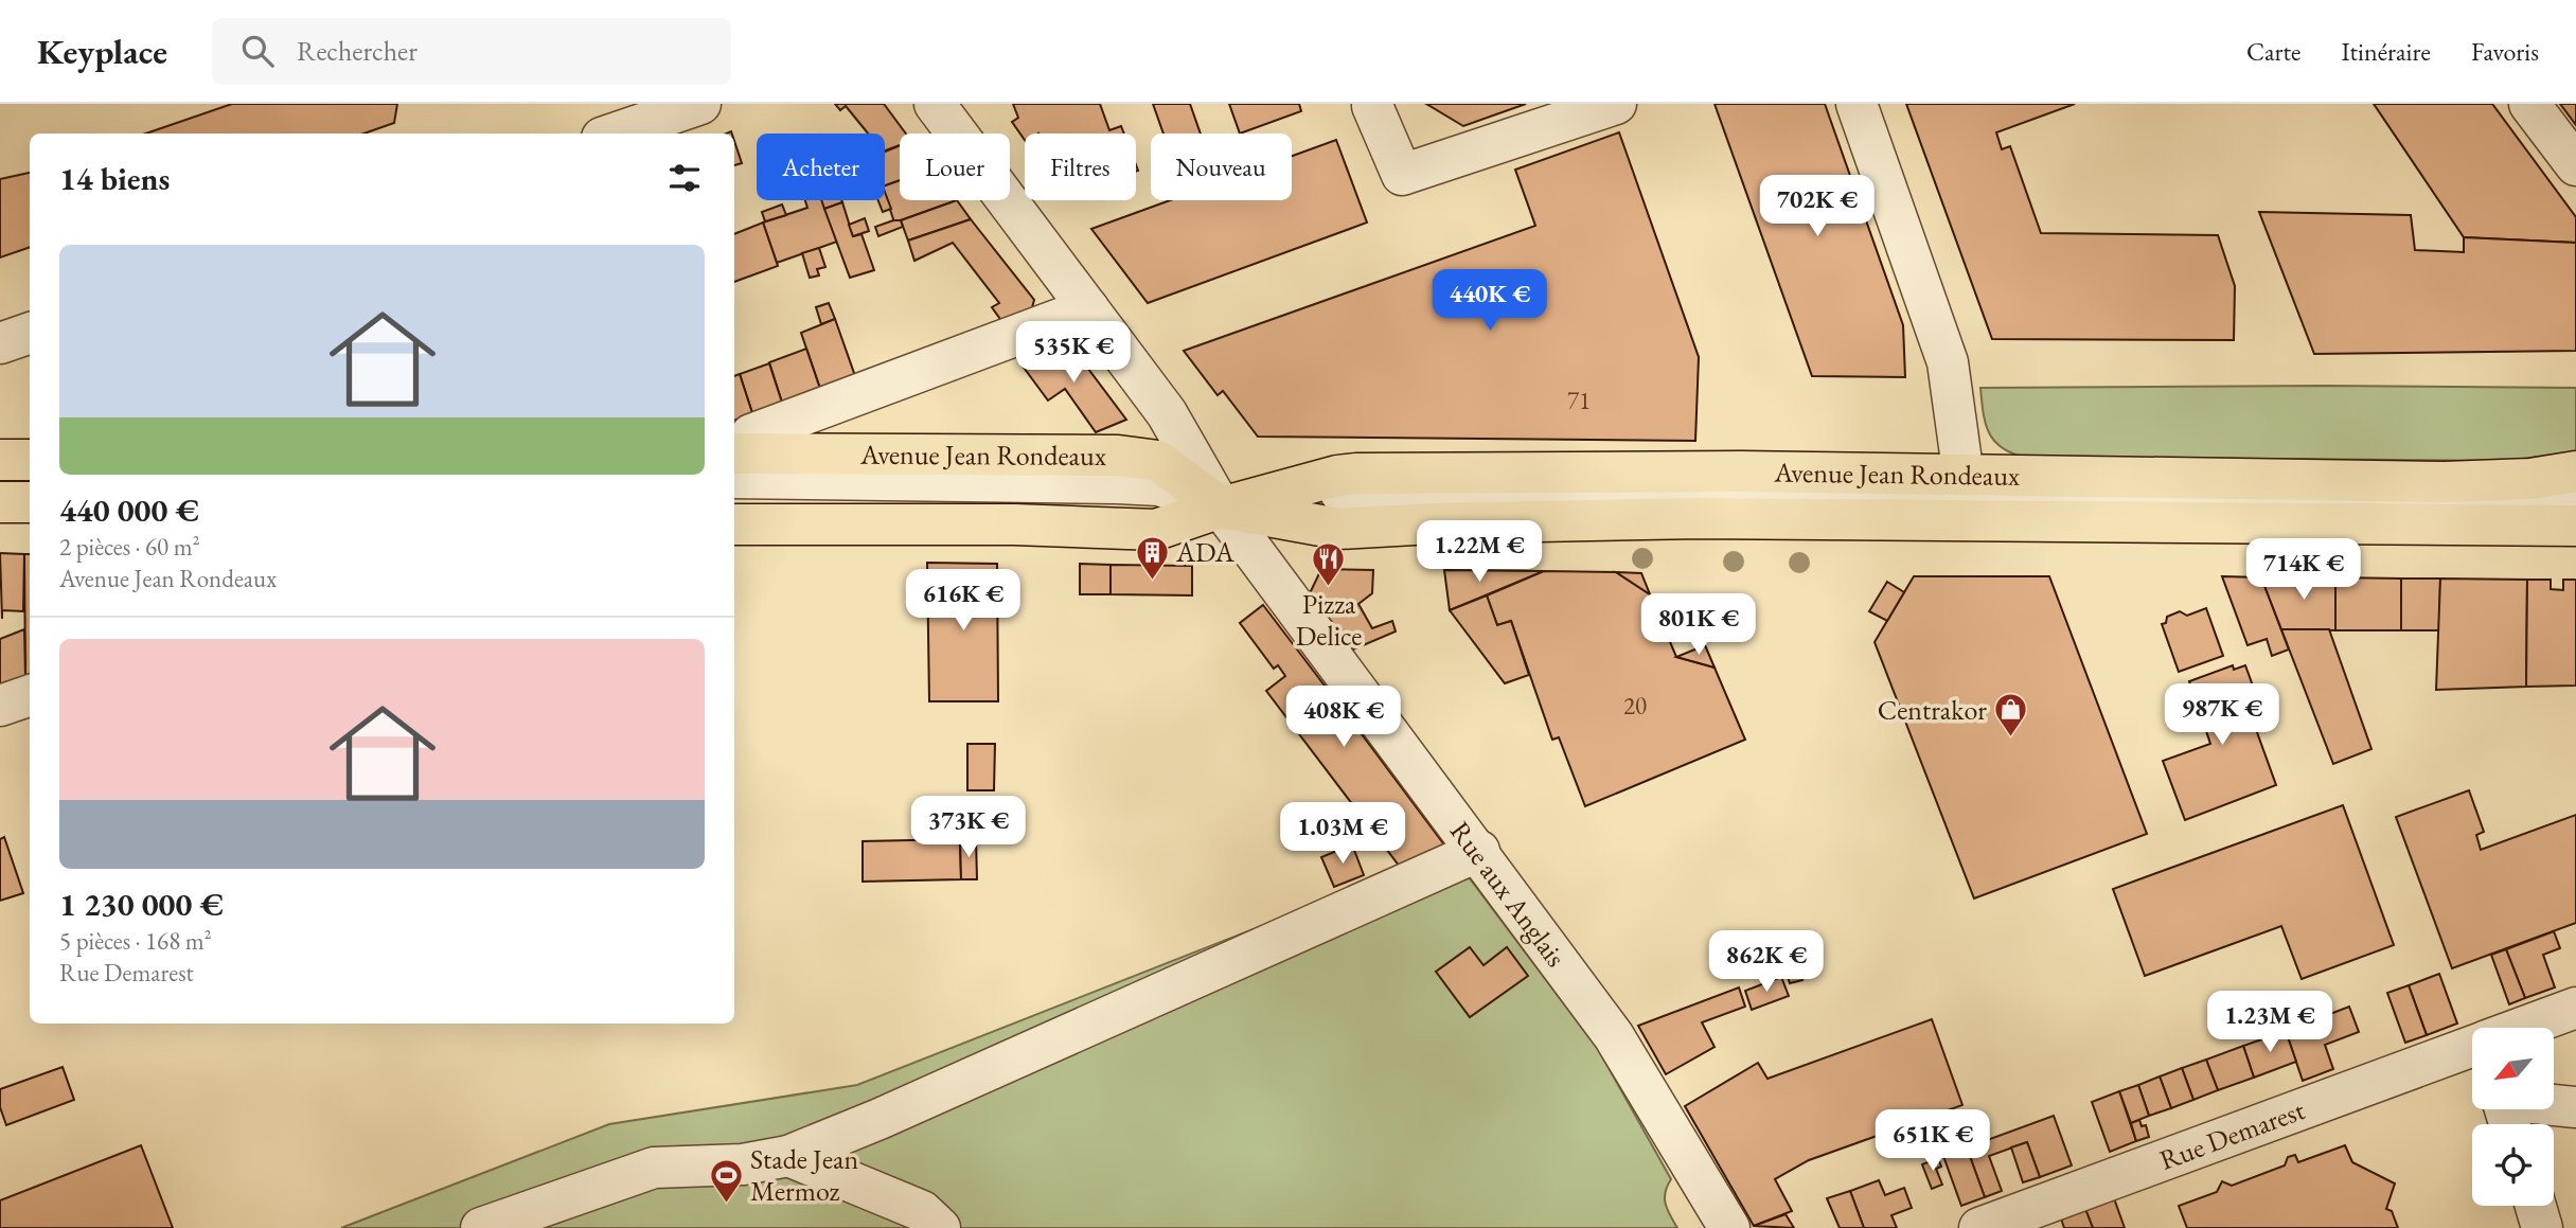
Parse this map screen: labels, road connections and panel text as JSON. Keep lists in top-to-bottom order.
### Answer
{
  "streets": {
    "main road": ["Avenue Jean Rondeaux"],
    "street": ["Rue aux Anglais", "Rue Demarest"]
  },
  "crossings": [
    ["Avenue Jean Rondeaux", "Rue aux Anglais"]
  ],
  "places": {
    "building": ["ADA"],
    "restaurant": ["Pizza Delice"],
    "shop": ["Centrakor"],
    "sports": ["Stade Jean Mermoz"]
  },
  "house_numbers": ["71", "20"],
  "north": "bottom left",
  "page": {
    "header": "Keyplace",
    "search": "Rechercher",
    "nav": ["Carte", "Itinéraire", "Favoris"],
    "chip": [
      "Acheter",
      "Louer",
      "Filtres",
      "Nouveau"
    ],
    "heading": "14 biens",
    "price": [
      "702K €",
      "440K €",
      "535K €",
      "1.22M €",
      "714K €",
      "616K €",
      "801K €",
      "987K €",
      "408K €",
      "373K €",
      "1.03M €",
      "862K €",
      "1.23M €",
      "651K €"
    ],
    "list": [
      {
        "name": "440 000 €",
        "note": "2 pièces · 60 m² · Avenue Jean Rondeaux"
      },
      {
        "name": "1 230 000 €",
        "note": "5 pièces · 168 m² · Rue Demarest"
      }
    ]
  }
}
